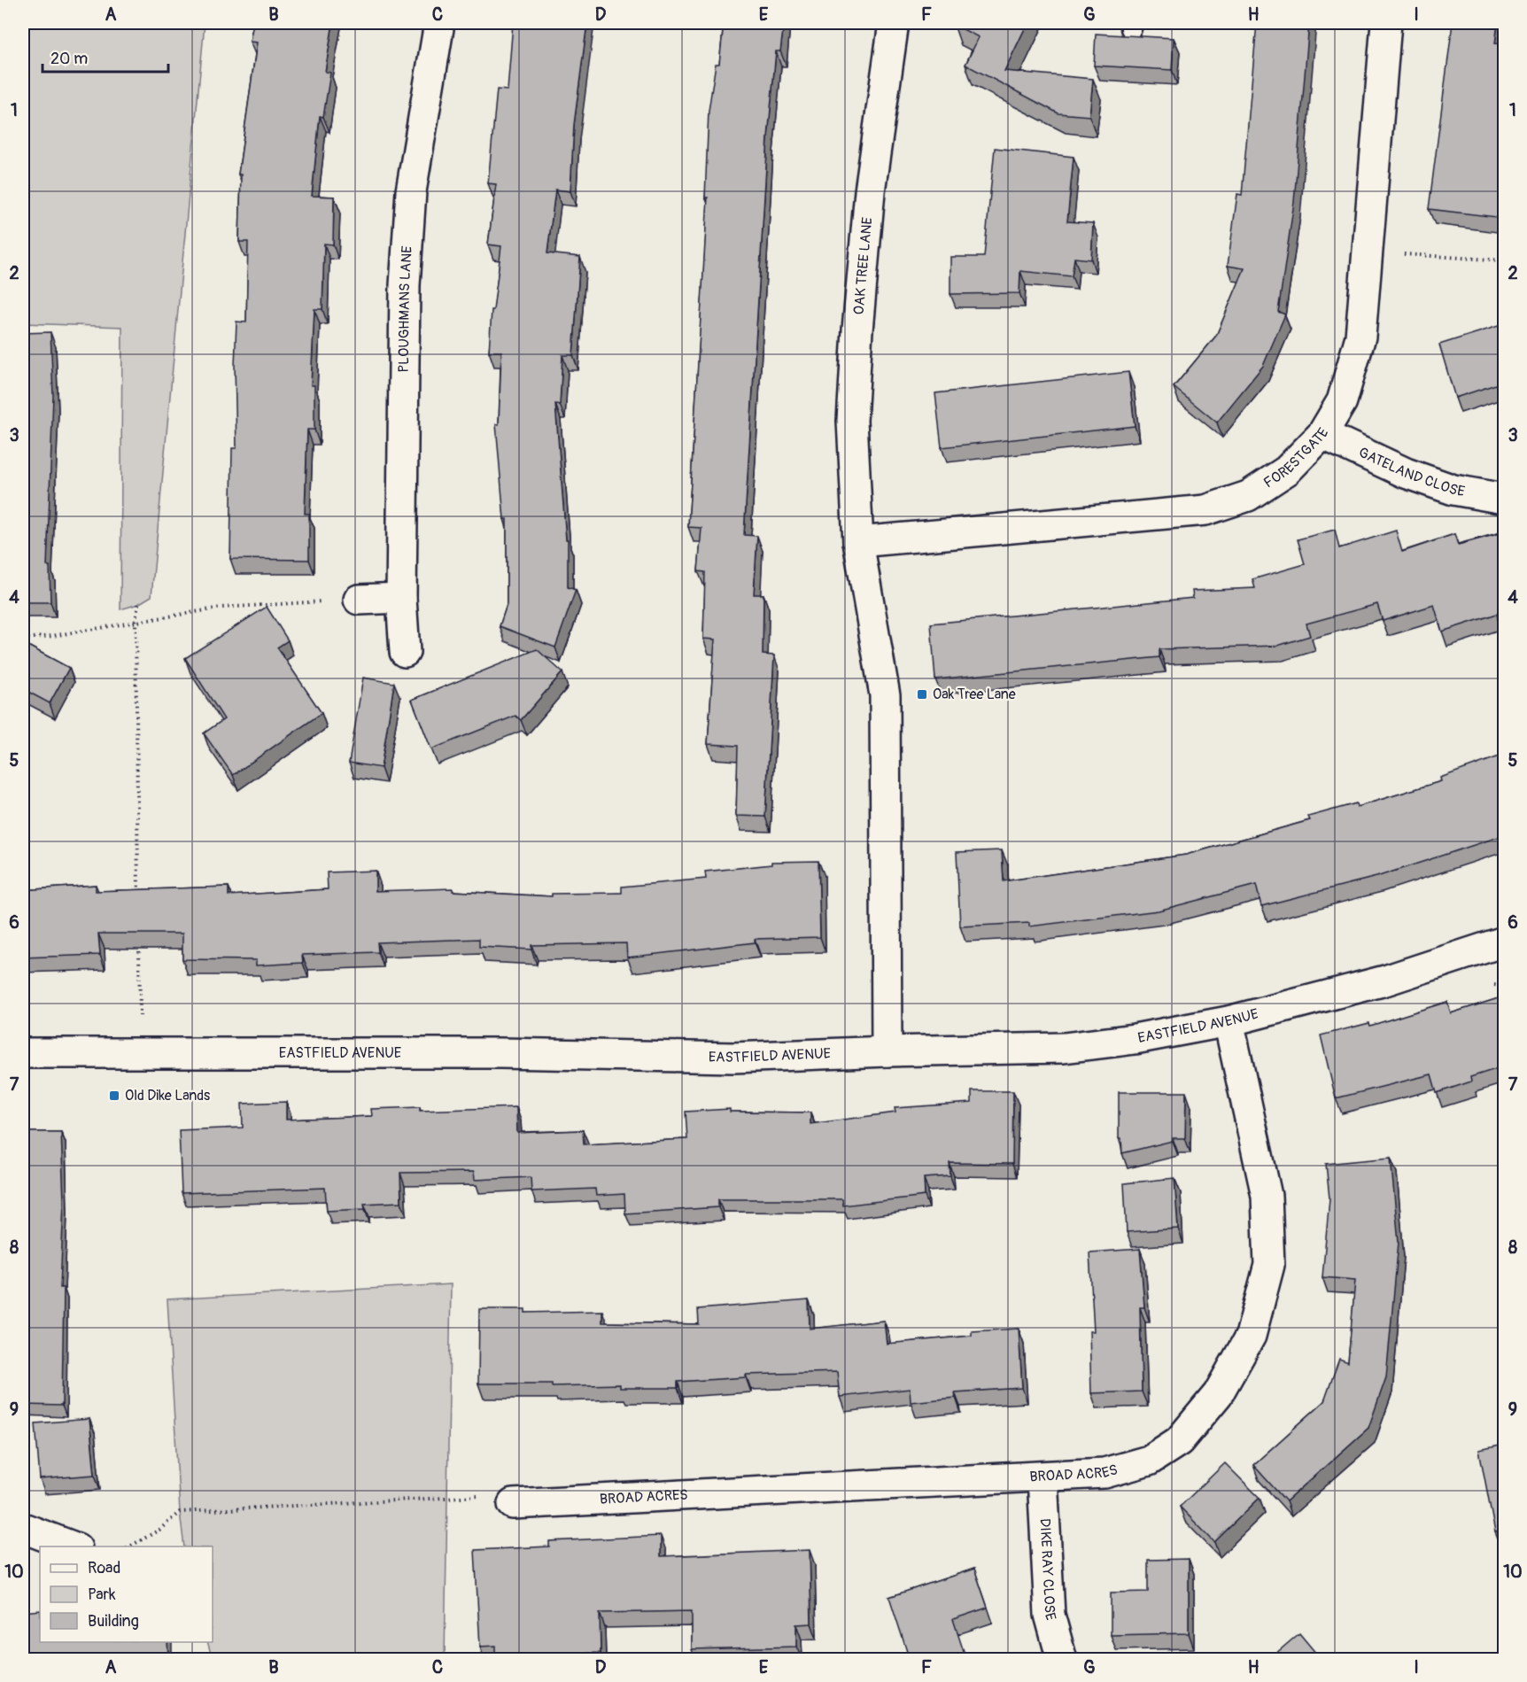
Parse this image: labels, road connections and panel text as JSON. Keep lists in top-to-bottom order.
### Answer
{
  "streets": {
    "street": [
      "OAK TREE LANE",
      "PLOUGHMANS LANE",
      "FORESTGATE",
      "GATELAND CLOSE",
      "EASTFIELD AVENUE",
      "BROAD ACRES",
      "DIKE RAY CLOSE"
    ]
  },
  "crossings": [
    ["OAK TREE LANE", "FORESTGATE"],
    ["OAK TREE LANE", "EASTFIELD AVENUE"],
    ["FORESTGATE", "GATELAND CLOSE"],
    ["EASTFIELD AVENUE", "BROAD ACRES"],
    ["BROAD ACRES", "DIKE RAY CLOSE"]
  ],
  "places": {
    "transit": ["Oak Tree Lane", "Old Dike Lands"]
  },
  "legend": ["Road", "Park", "Building"],
  "scale_bar": "20 m",
  "grid": {
    "columns": [
      "A",
      "B",
      "C",
      "D",
      "E",
      "F",
      "G",
      "H",
      "I"
    ],
    "rows": [
      "1",
      "2",
      "3",
      "4",
      "5",
      "6",
      "7",
      "8",
      "9",
      "10"
    ]
  }
}
